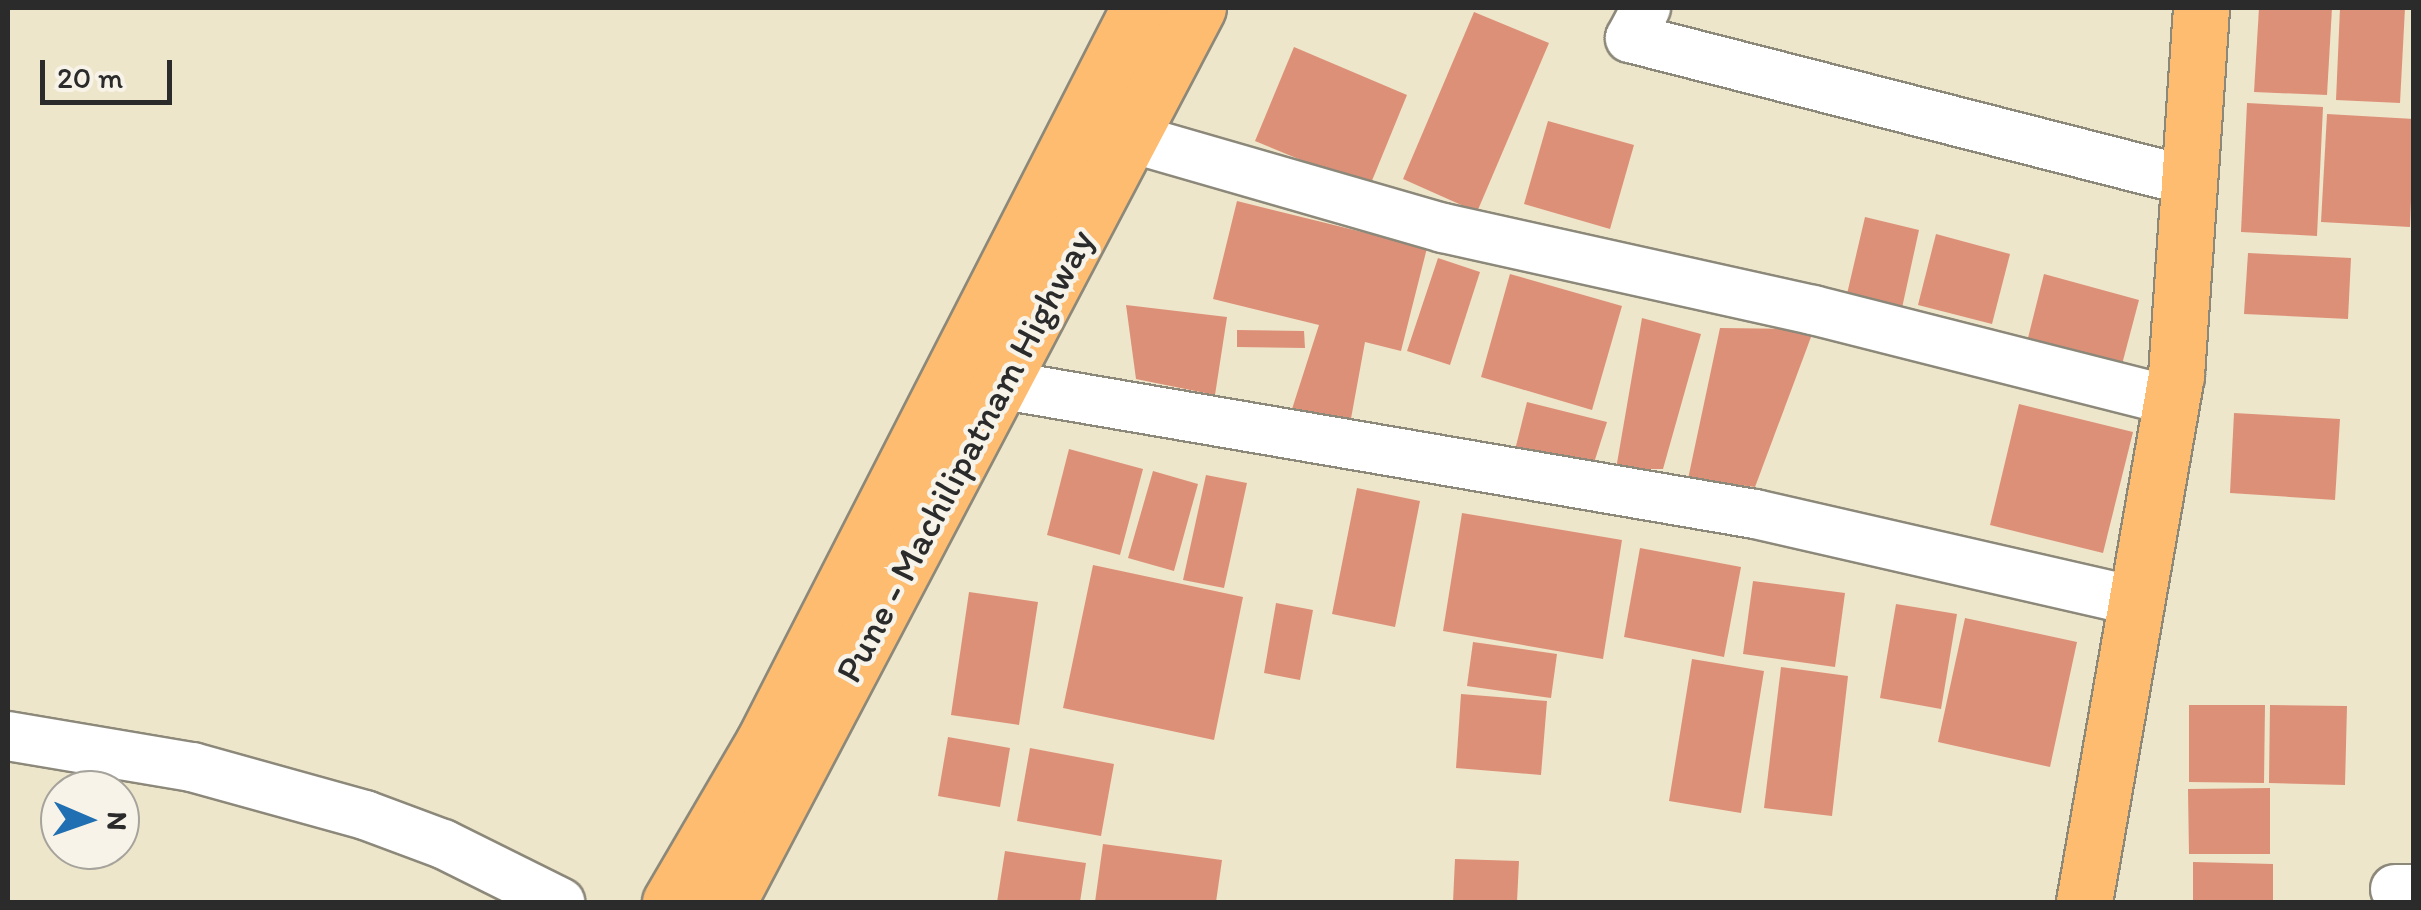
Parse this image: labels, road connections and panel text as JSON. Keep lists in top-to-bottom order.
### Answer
{
  "streets": {
    "main road": ["Pune - Machilipatnam Highway"]
  },
  "scale_bar": "20 m",
  "north": "right"
}
